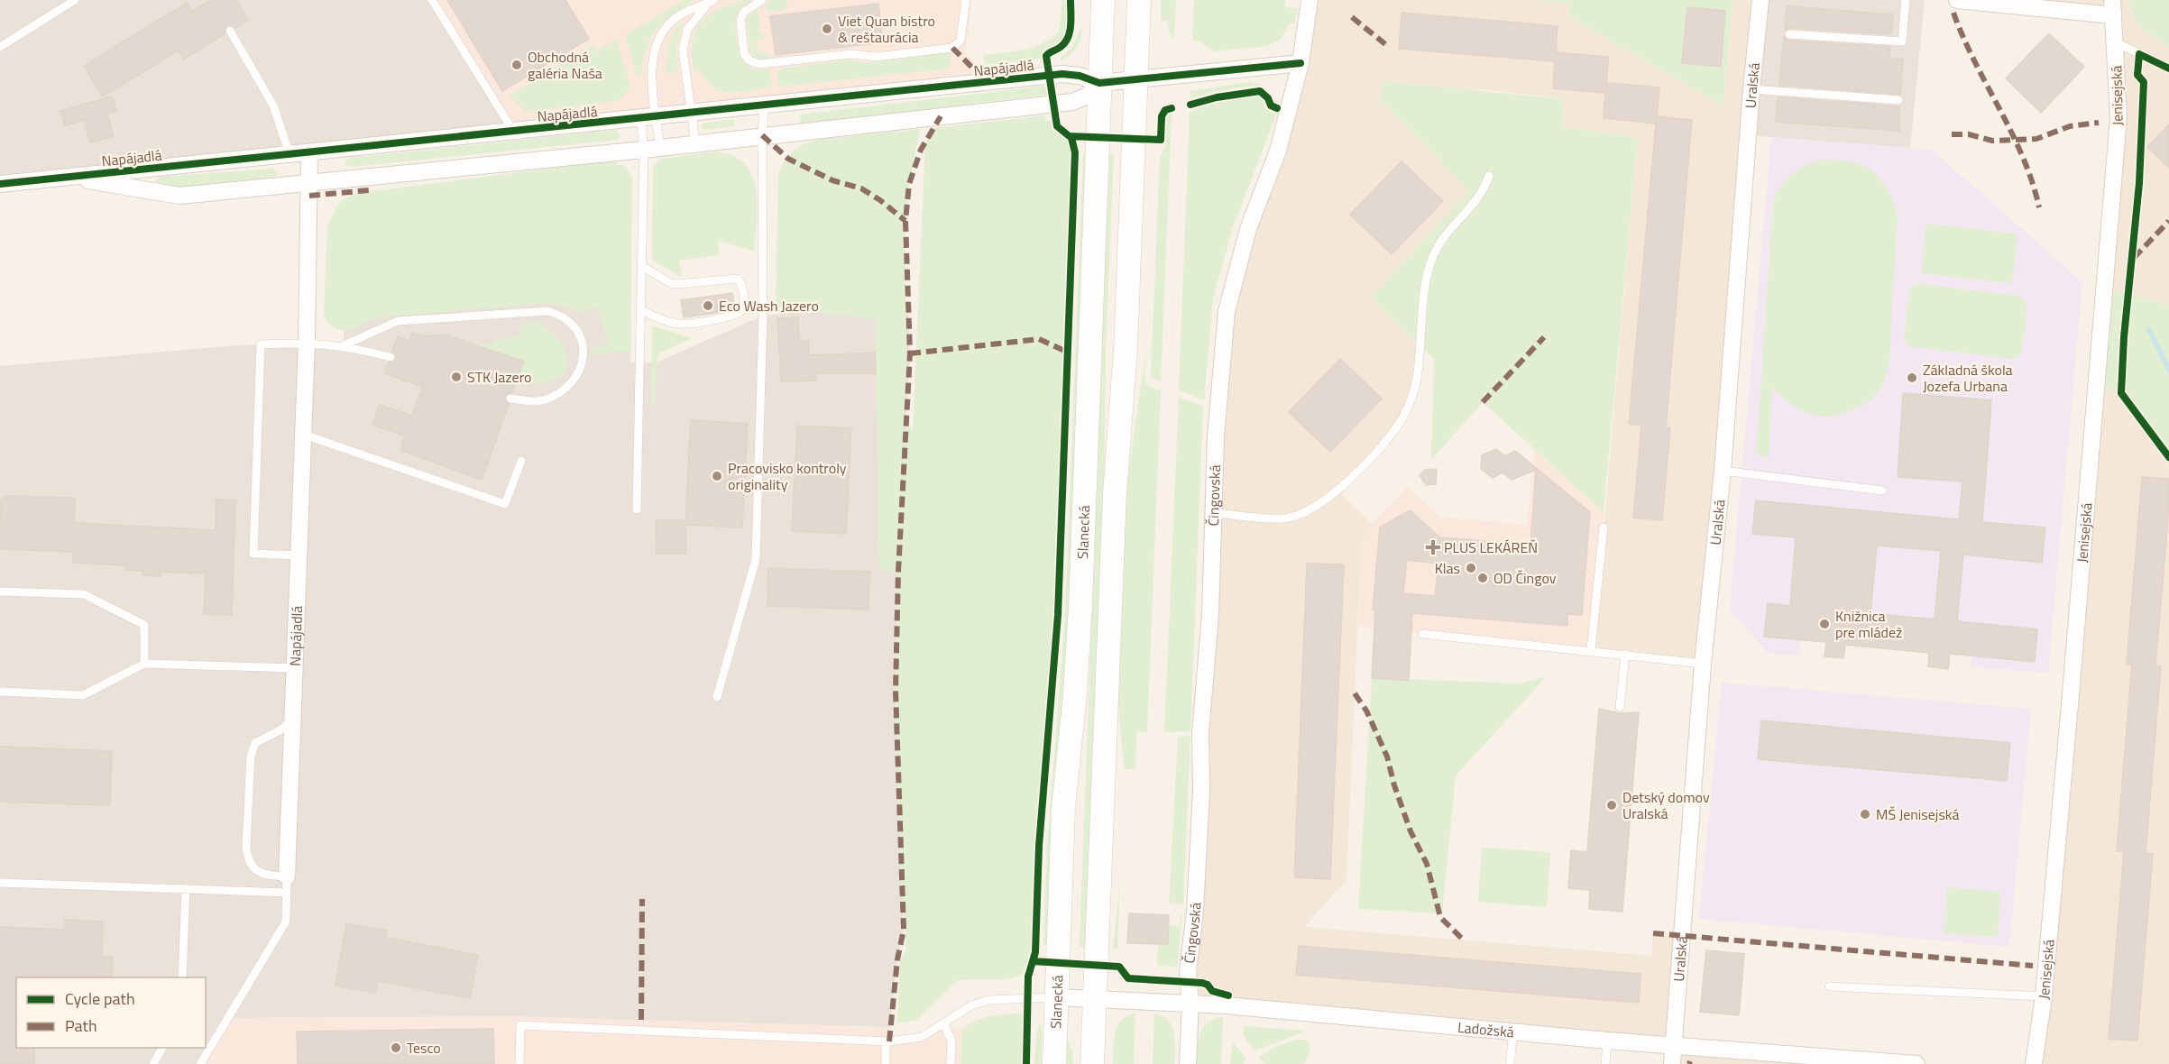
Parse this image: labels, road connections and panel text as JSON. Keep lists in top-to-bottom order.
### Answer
{
  "streets": {
    "main road": ["Slanecká"],
    "street": [
      "Napájadlá",
      "Uralská",
      "Jenisejská",
      "Čingovská",
      "Ladožská"
    ]
  },
  "crossings": [
    ["Napájadlá", "Čingovská"],
    ["Napájadlá", "Slanecká"],
    ["Uralská", "Ladožská"],
    ["Čingovská", "Ladožská"],
    ["Slanecká", "Ladožská"]
  ],
  "places": {
    "other": [
      "Viet Quan bistro & reštaurácia",
      "Obchodná galéria Naša",
      "Eco Wash Jazero",
      "STK Jazero",
      "Základná škola Jozefa Urbana",
      "Pracovisko kontroly originality",
      "Klas",
      "OD Čingov",
      "Knižnica pre mládež",
      "Detský domov Uralská",
      "MŠ Jenisejská",
      "Tesco"
    ],
    "health": ["PLUS LEKÁREŇ"]
  },
  "legend": ["Cycle path", "Path"]
}
